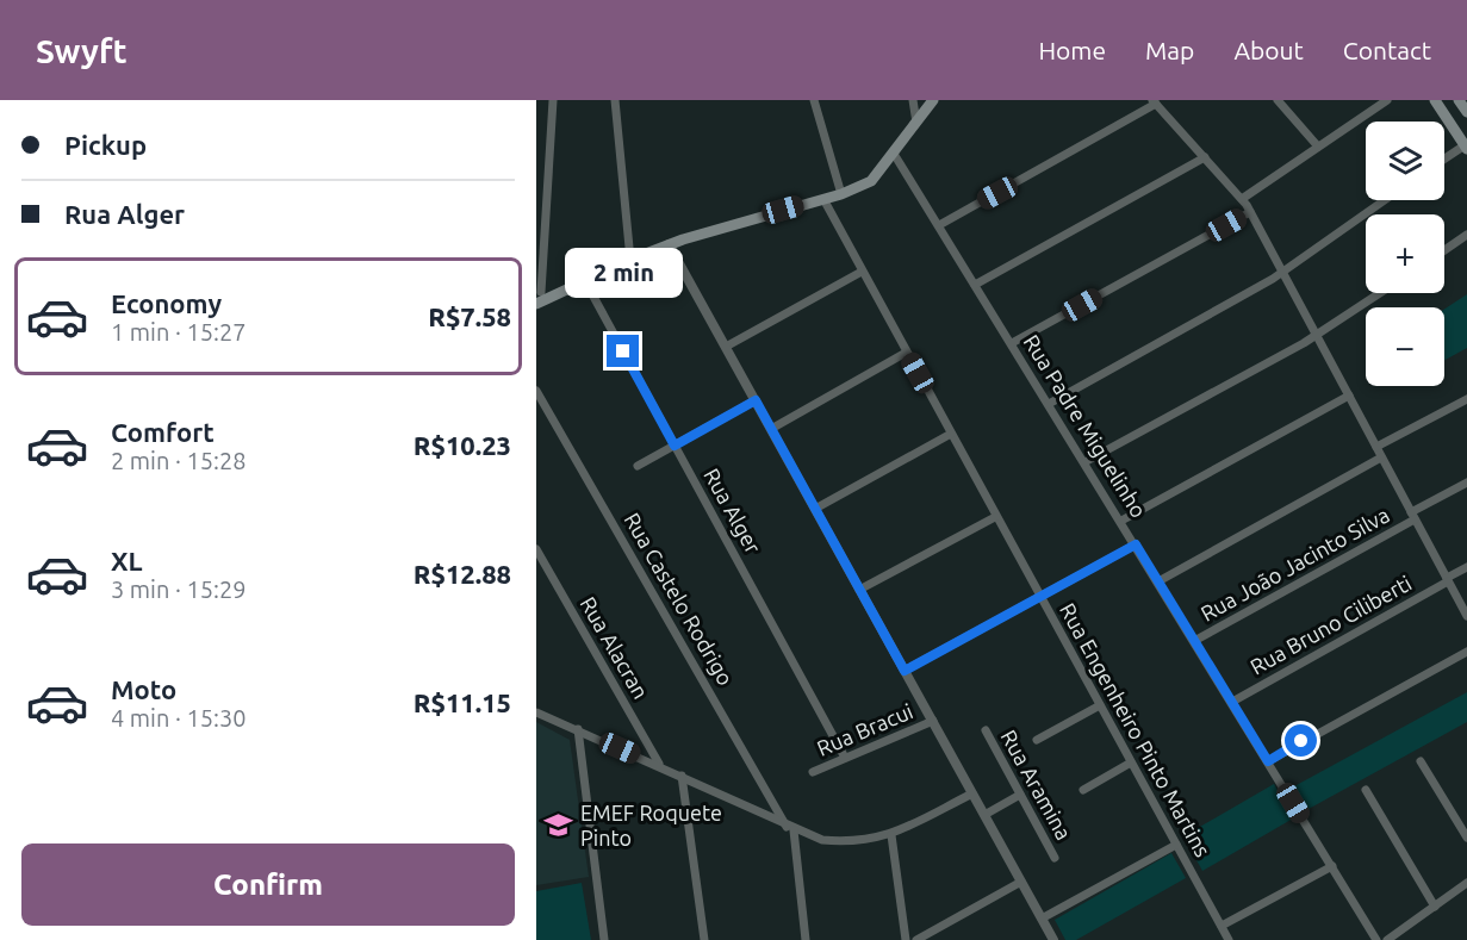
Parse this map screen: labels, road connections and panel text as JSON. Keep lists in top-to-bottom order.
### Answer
{
  "streets": {
    "street": [
      "Rua Padre Miguelinho",
      "Rua Alger",
      "Rua João Jacinto Silva",
      "Rua Castelo Rodrigo",
      "Rua Bruno Ciliberti",
      "Rua Alacran",
      "Rua Bracui",
      "Rua Engenheiro Pinto Martins",
      "Rua Aramina"
    ]
  },
  "crossings": [
    ["Rua Padre Miguelinho", "Rua João Jacinto Silva"],
    ["Rua Padre Miguelinho", "Rua Bruno Ciliberti"],
    ["Rua Alger", "Rua Bracui"]
  ],
  "places": {
    "school or university": ["EMEF Roquete Pinto"]
  },
  "page": {
    "header": "Swyft",
    "nav": [
      "Home",
      "Map",
      "About",
      "Contact"
    ],
    "banner": ["Pickup", "Rua Alger"],
    "map_buttons": ["+", "−"],
    "bubble": "2 min",
    "list": [
      {
        "name": "Economy",
        "note": "1 min · 15:27",
        "value": "R$7.58"
      },
      {
        "name": "Comfort",
        "note": "2 min · 15:28",
        "value": "R$10.23"
      },
      {
        "name": "XL",
        "note": "3 min · 15:29",
        "value": "R$12.88"
      },
      {
        "name": "Moto",
        "note": "4 min · 15:30",
        "value": "R$11.15"
      }
    ],
    "buttons": "Confirm"
  }
}
